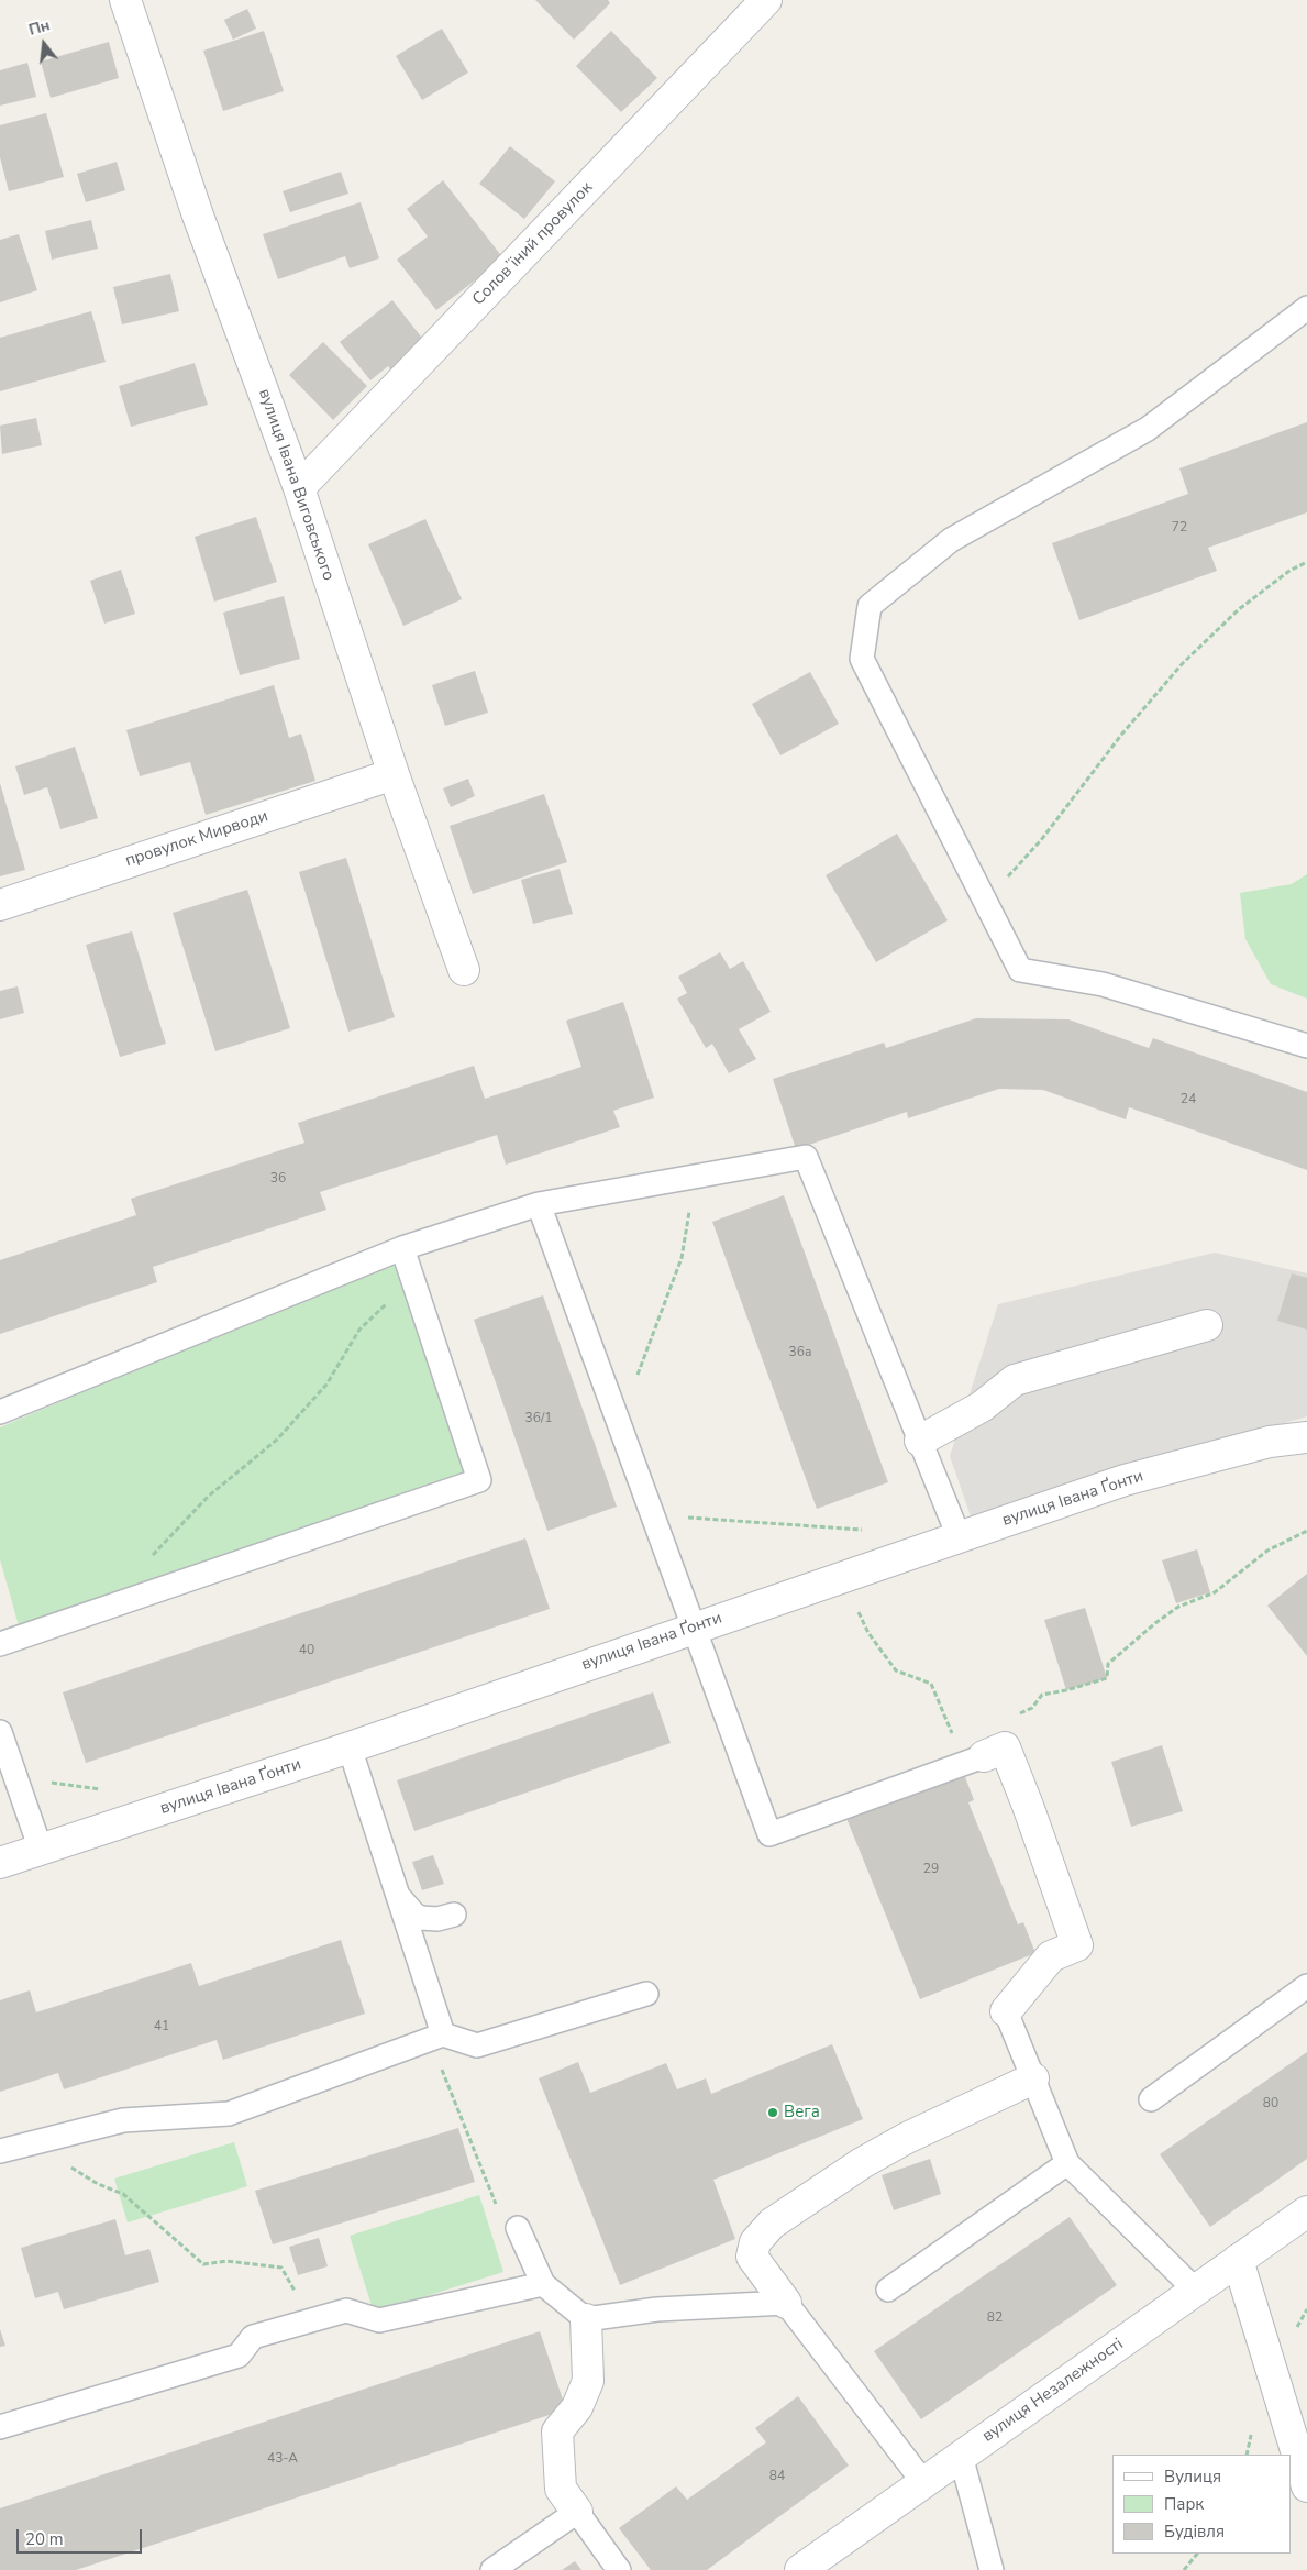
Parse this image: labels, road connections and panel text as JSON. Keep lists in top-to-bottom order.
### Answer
{
  "streets": {
    "street": [
      "Соловʼїний провулок",
      "вулиця Івана Виговського",
      "провулок Мирводи",
      "вулиця Івана Ґонти",
      "вулиця Незалежності"
    ]
  },
  "crossings": [
    ["Соловʼїний провулок", "вулиця Івана Виговського"],
    ["вулиця Івана Виговського", "провулок Мирводи"]
  ],
  "places": ["Вега"],
  "house_numbers": [
    "72",
    "24",
    "36",
    "36а",
    "36/1",
    "40",
    "29",
    "41",
    "80",
    "82",
    "43-А",
    "84"
  ],
  "legend": ["Вулиця", "Парк", "Будівля"],
  "scale_bar": "20 m",
  "north": "top"
}
